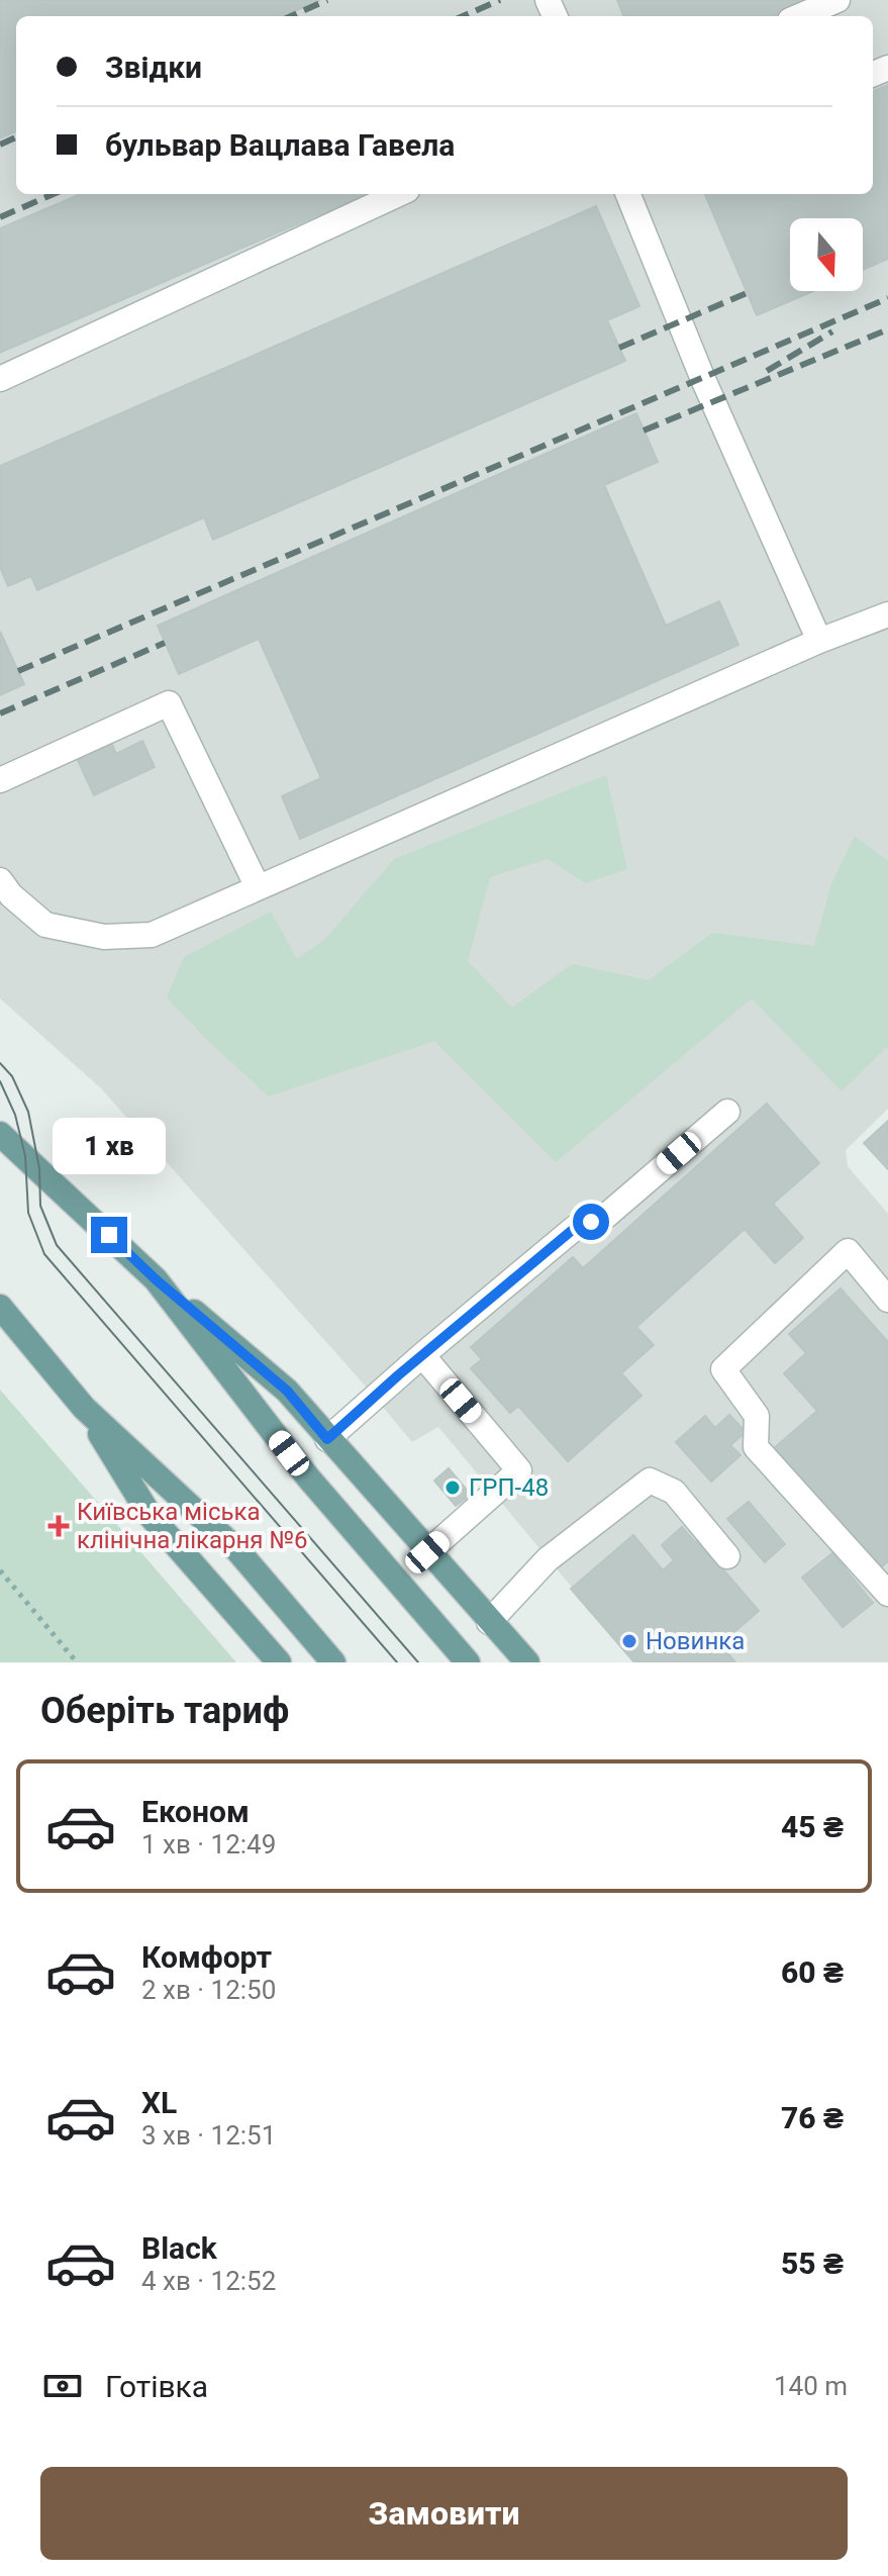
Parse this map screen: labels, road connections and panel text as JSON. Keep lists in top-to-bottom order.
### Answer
{
  "places": {
    "other": ["ГРП-48", "Новинка"],
    "health": ["Київська міська клінічна лікарня №6"]
  },
  "north": "bottom",
  "page": {
    "banner": ["Звідки", "бульвар Вацлава Гавела"],
    "bubble": "1 хв",
    "heading": "Оберіть тариф",
    "list": [
      {
        "name": "Економ",
        "note": "1 хв · 12:49",
        "value": "45 ₴"
      },
      {
        "name": "Комфорт",
        "note": "2 хв · 12:50",
        "value": "60 ₴"
      },
      {
        "name": "XL",
        "note": "3 хв · 12:51",
        "value": "76 ₴"
      },
      {
        "name": "Black",
        "note": "4 хв · 12:52",
        "value": "55 ₴"
      }
    ],
    "pay": ["Готівка", "140 m"],
    "buttons": "Замовити"
  }
}
